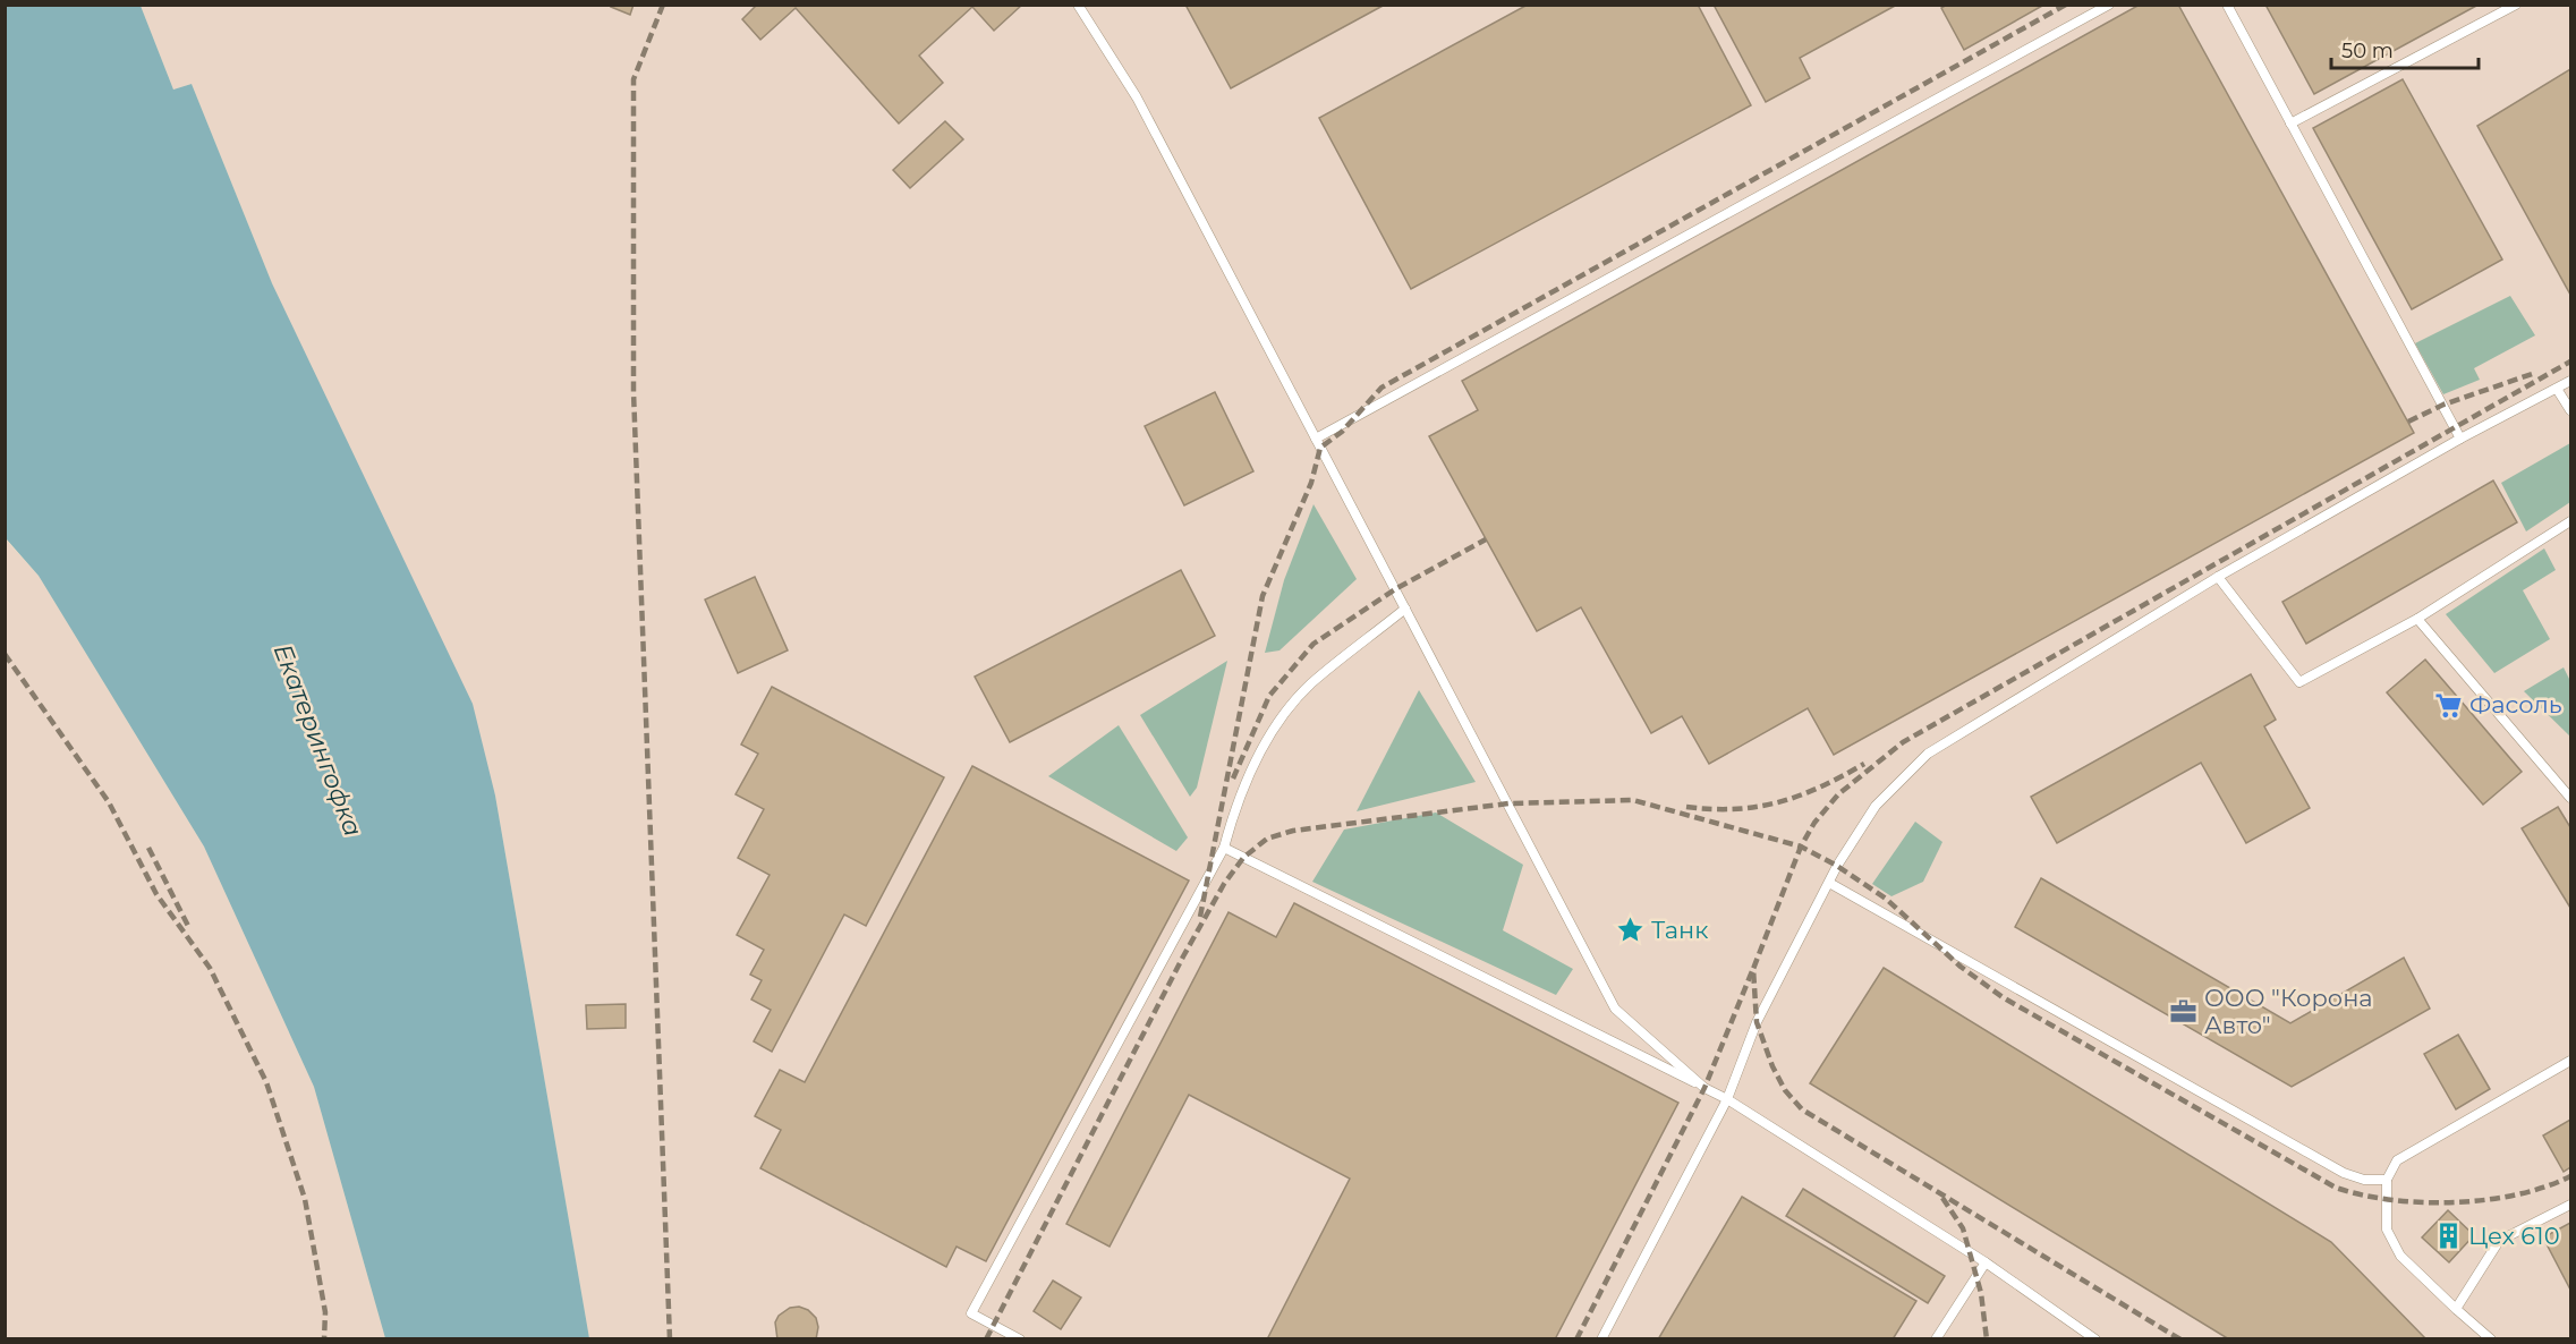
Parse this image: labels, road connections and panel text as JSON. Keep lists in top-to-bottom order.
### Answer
{
  "water": ["Екатерингофка"],
  "places": {
    "supermarket": ["Фасоль"],
    "place": ["Танк"],
    "office": ["ООО \"Корона Авто\""],
    "building": ["Цех 610"]
  },
  "scale_bar": "50 m"
}
